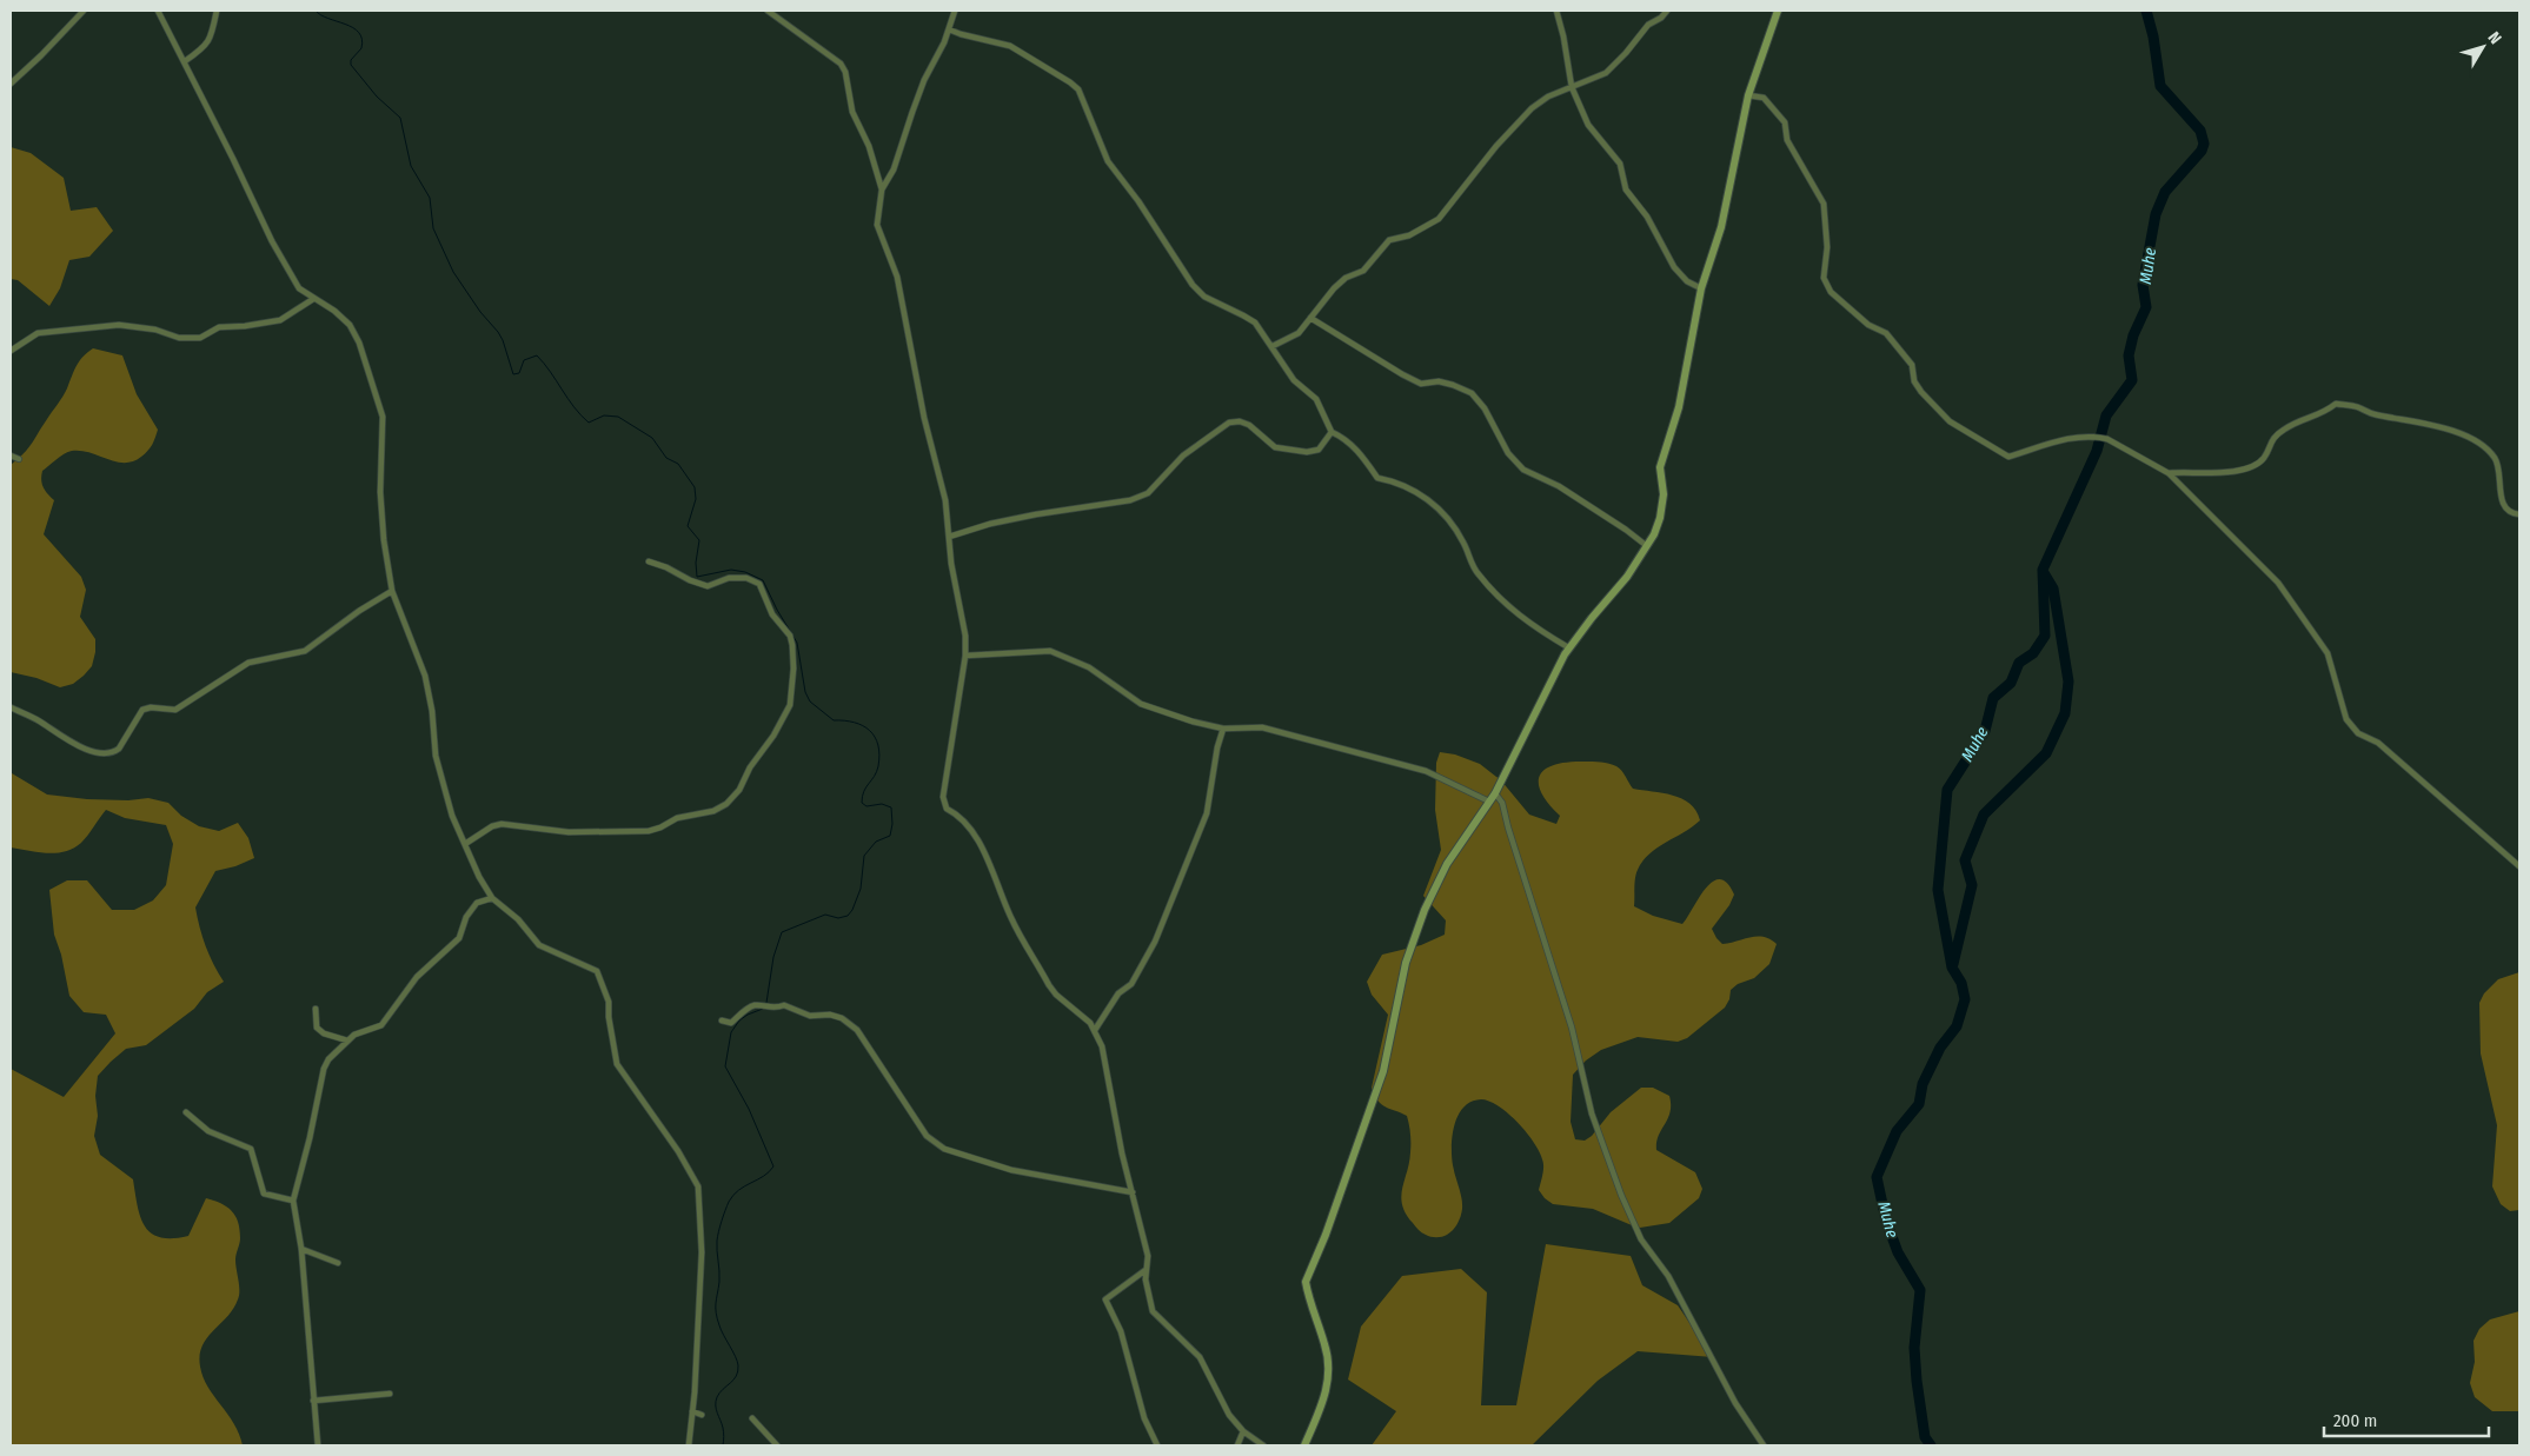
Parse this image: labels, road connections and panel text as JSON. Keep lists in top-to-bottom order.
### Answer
{
  "water": ["Muhe"],
  "scale_bar": "200 m",
  "north": "top right"
}
